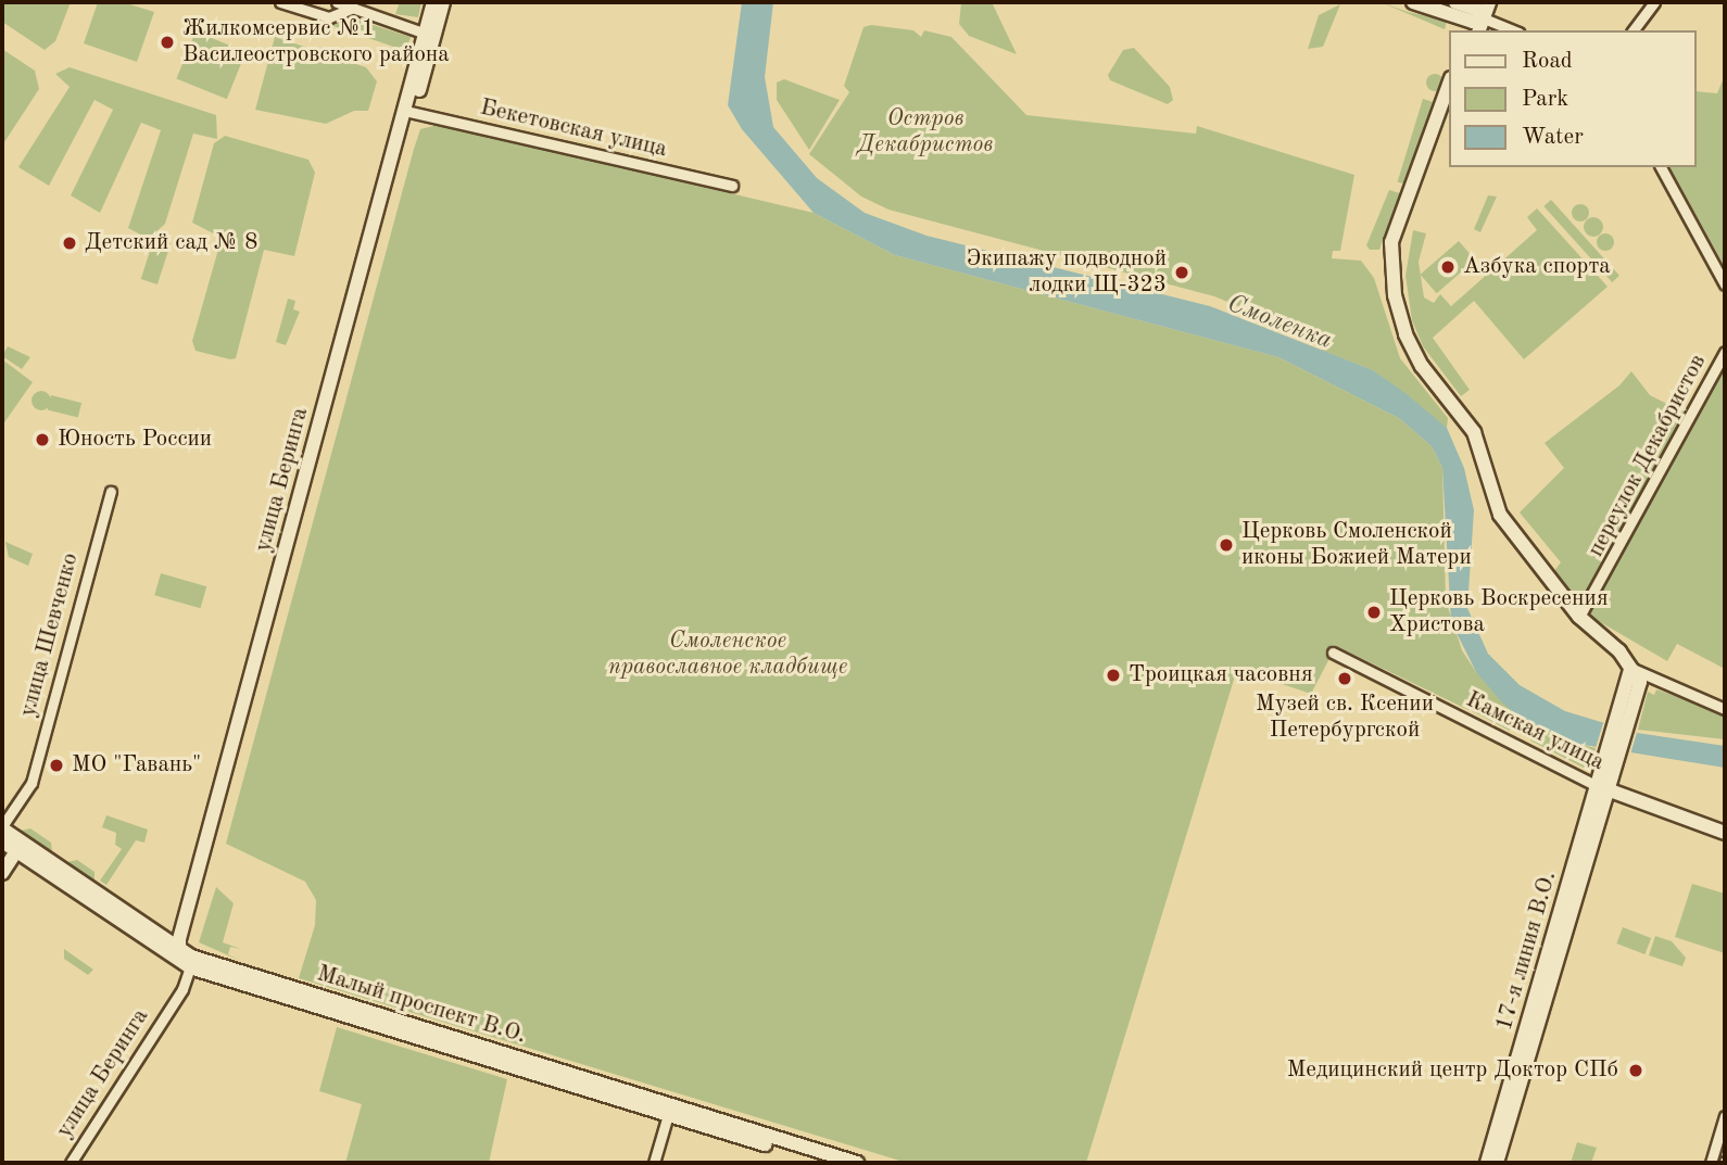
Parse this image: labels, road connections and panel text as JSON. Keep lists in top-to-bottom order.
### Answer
{
  "streets": {
    "main road": [
      "улица Беринга",
      "Камская улица",
      "17-я линия В.О.",
      "Малый проспект В.О."
    ],
    "street": ["Бекетовская улица", "переулок Декабристов", "улица Шевченко"]
  },
  "crossings": [
    ["Бекетовская улица", "улица Беринга"],
    ["улица Беринга", "Малый проспект В.О."],
    ["улица Шевченко", "Малый проспект В.О."],
    ["Камская улица", "17-я линия В.О."]
  ],
  "water": ["Смоленка"],
  "parks": ["Остров Декабристов", "Смоленское православное кладбище"],
  "places": [
    "Жилкомсервис №1 Василеостровского района",
    "Детский сад № 8",
    "Азбука спорта",
    "Экипажу подводной лодки Щ-323",
    "Юность России",
    "Церковь Смоленской иконы Божией Матери",
    "Церковь Воскресения Христова",
    "Троицкая часовня",
    "Музей св. Ксении Петербургской",
    "МО \"Гавань\"",
    "Медицинский центр Доктор СПб"
  ],
  "legend": ["Road", "Park", "Water"]
}
